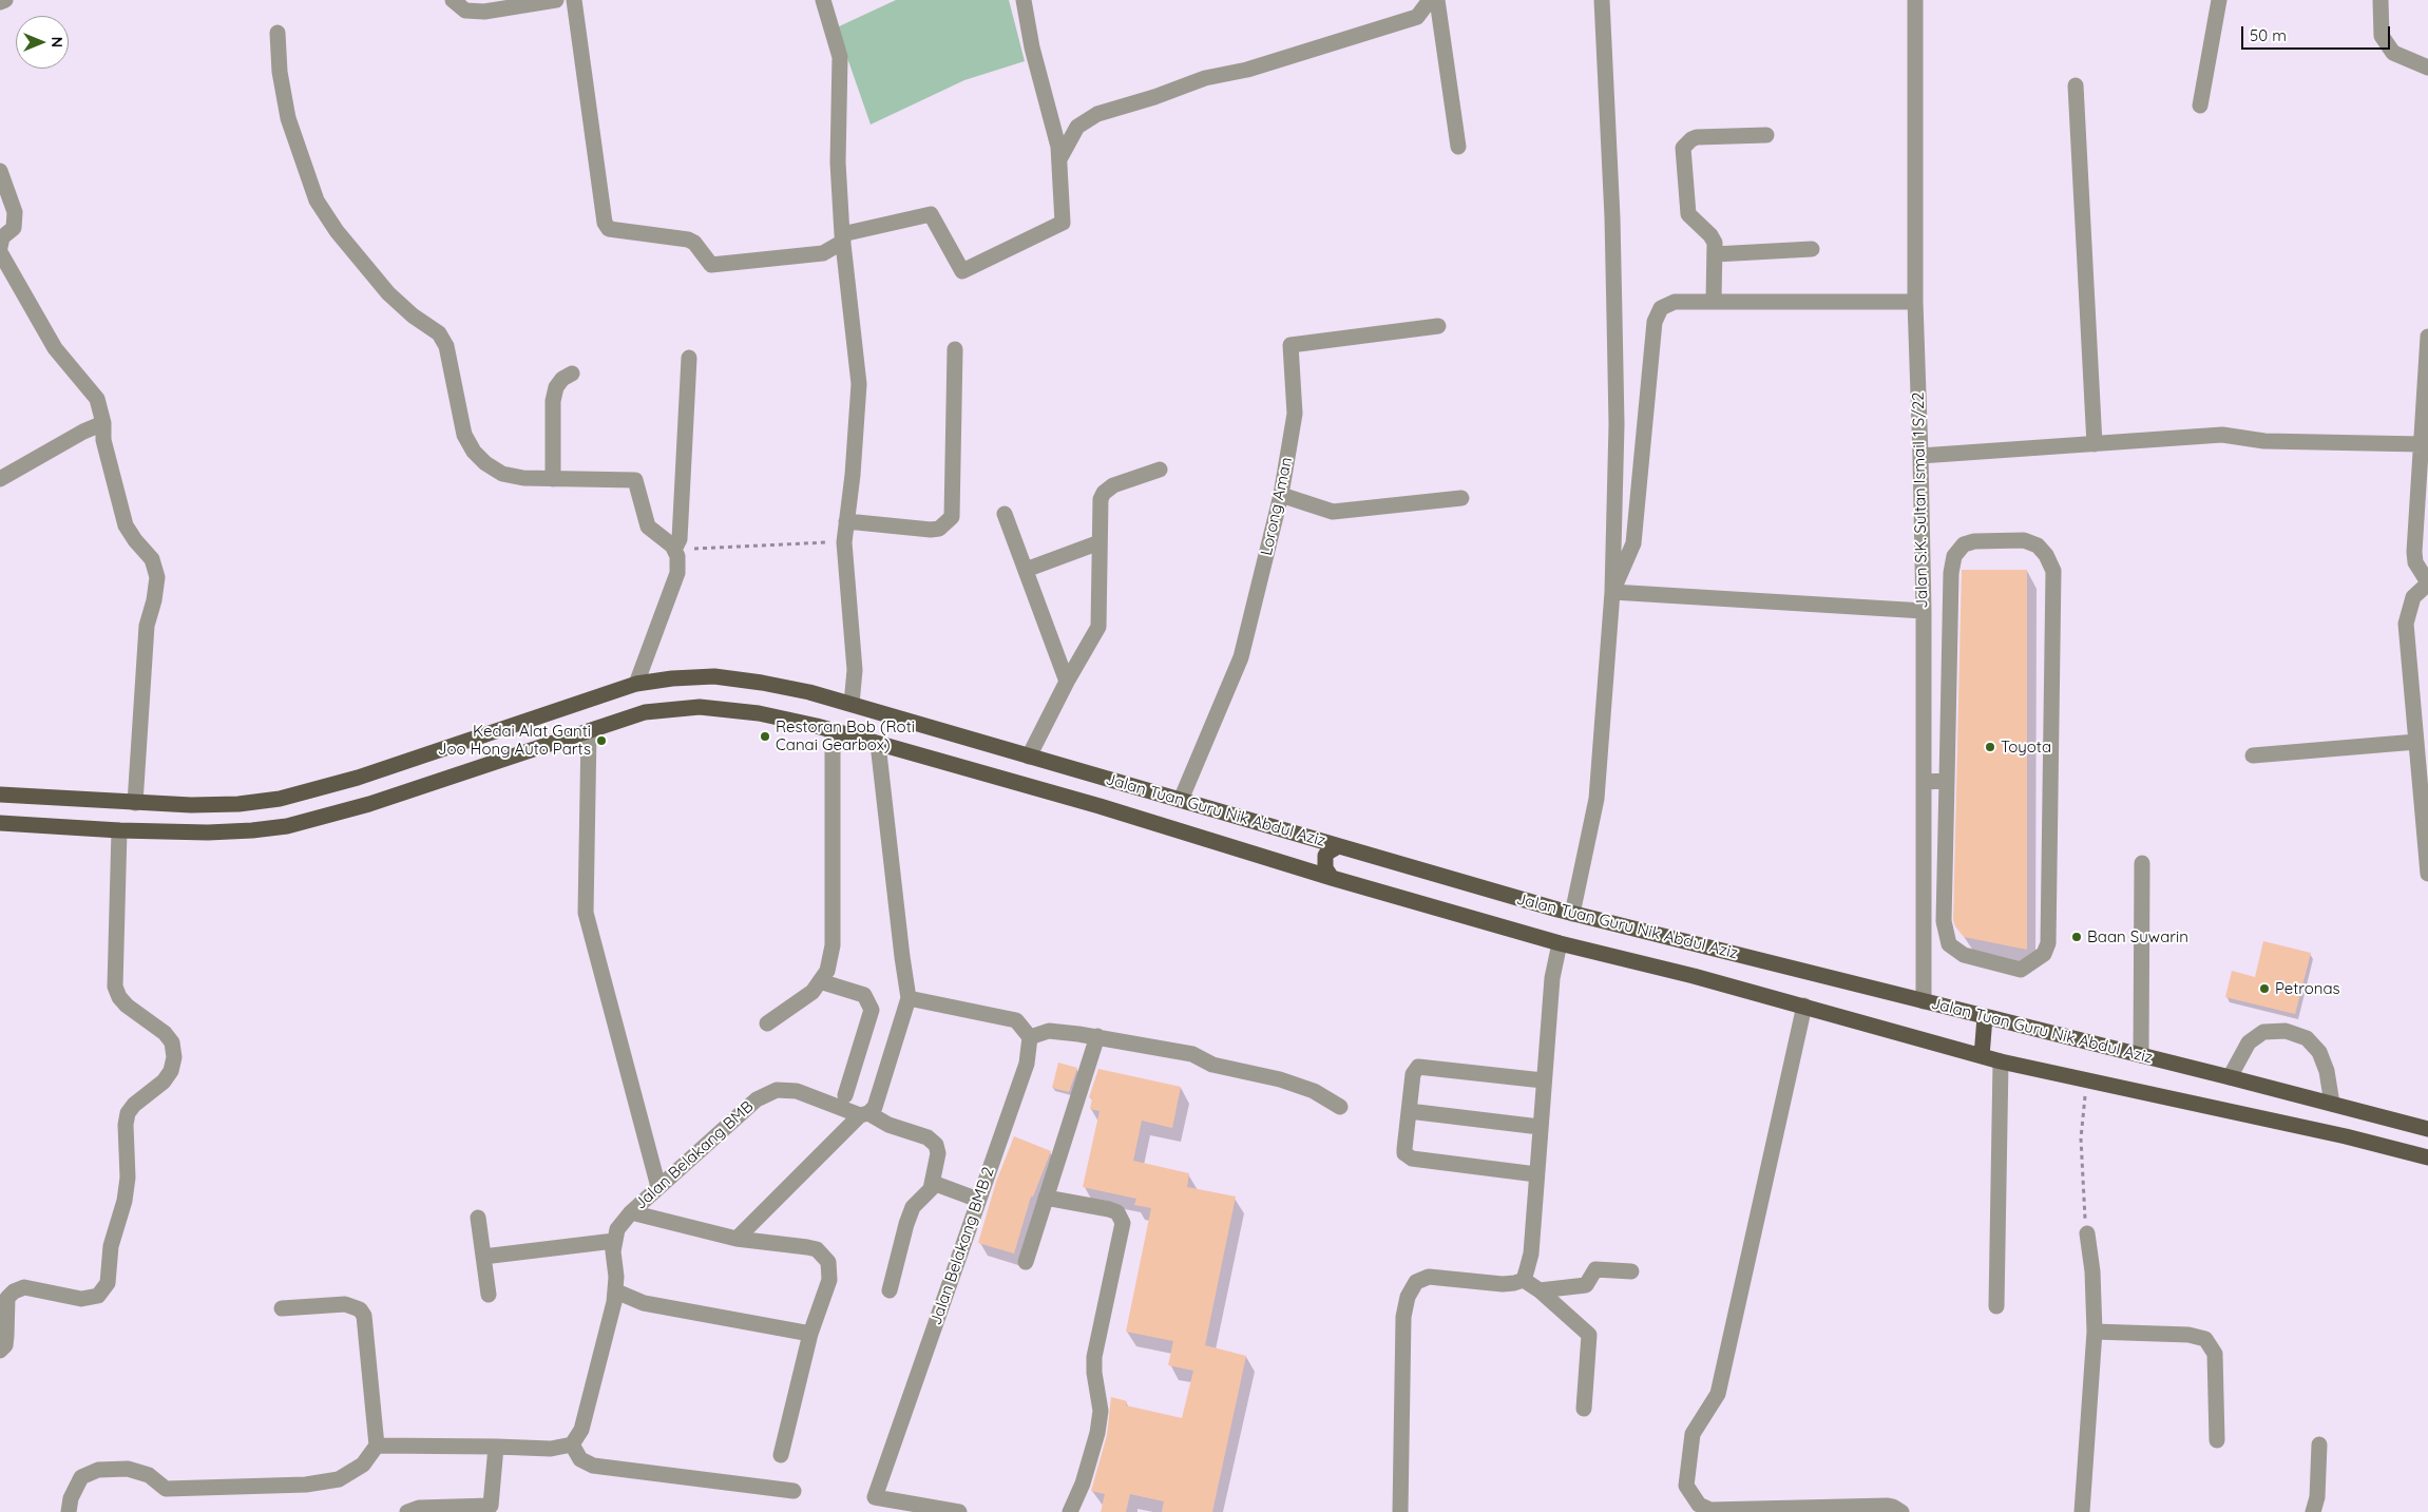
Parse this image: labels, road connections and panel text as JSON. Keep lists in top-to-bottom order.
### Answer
{
  "streets": {
    "main road": ["Jalan Tuan Guru Nik Abdul Aziz"],
    "street": [
      "Jalan S.K. Sultan Ismail 1 S/22",
      "Lorong Aman",
      "Jalan Belakang BMB",
      "Jalan Belakang BMB 2"
    ]
  },
  "crossings": [
    ["Jalan S.K. Sultan Ismail 1 S/22", "Jalan Tuan Guru Nik Abdul Aziz"],
    ["Lorong Aman", "Jalan Tuan Guru Nik Abdul Aziz"]
  ],
  "places": [
    "Restoran Bob (Roti Canai Gearbox)",
    "Kedai Alat Ganti Joo Hong Auto Parts",
    "Toyota",
    "Baan Suwarin",
    "Petronas"
  ],
  "scale_bar": "50 m",
  "north": "right"
}
